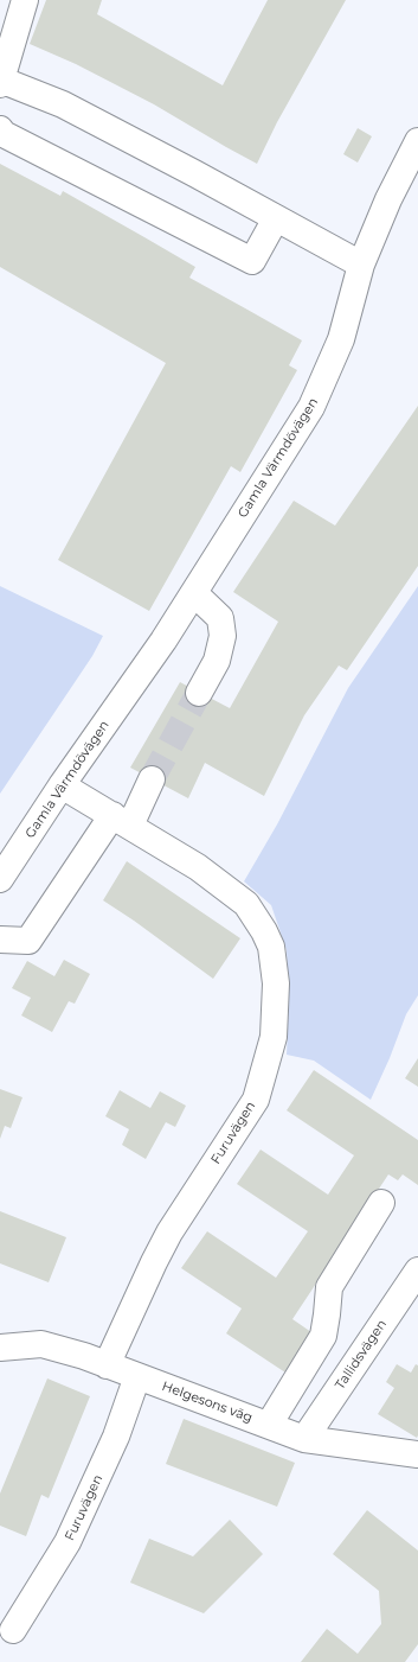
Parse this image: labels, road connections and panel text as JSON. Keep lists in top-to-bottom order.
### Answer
{
  "streets": {
    "street": [
      "Gamla Värmdövägen",
      "Furuvägen",
      "Tallidsvägen",
      "Helgesons väg"
    ]
  },
  "crossings": [
    ["Gamla Värmdövägen", "Furuvägen"],
    ["Furuvägen", "Helgesons väg"],
    ["Tallidsvägen", "Helgesons väg"]
  ]
}
